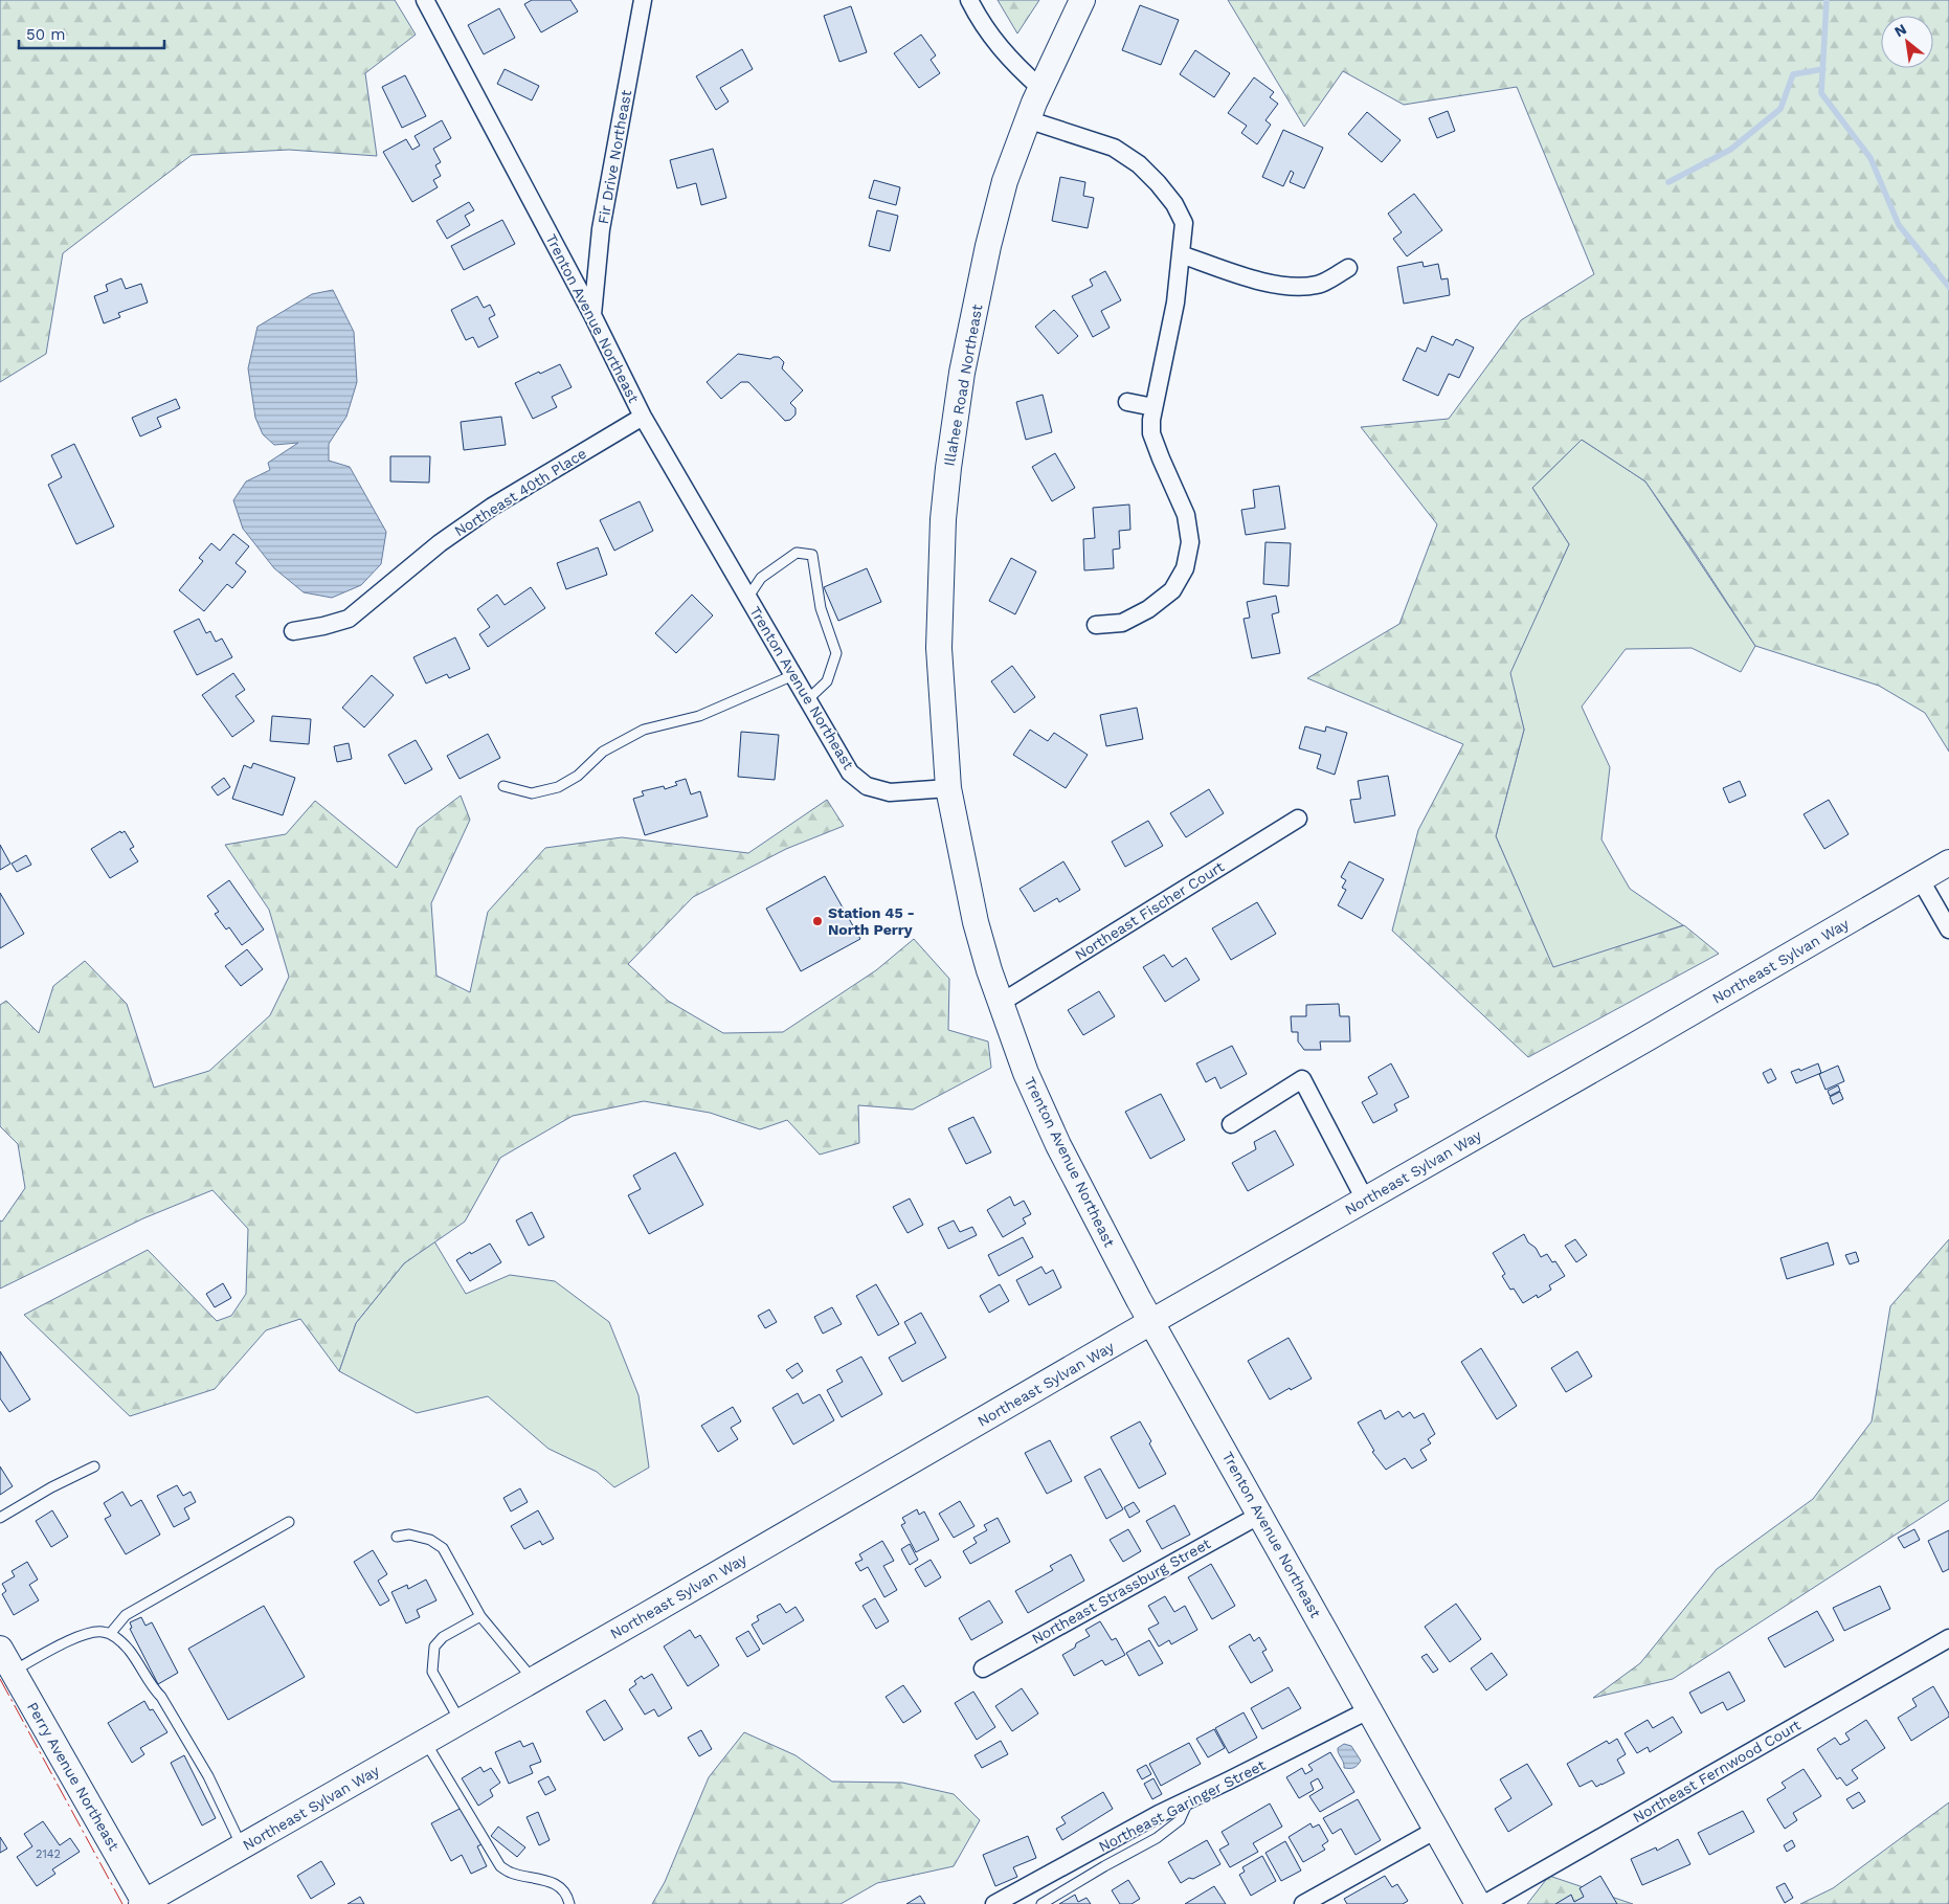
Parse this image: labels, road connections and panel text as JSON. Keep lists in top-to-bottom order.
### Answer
{
  "streets": {
    "main road": [
      "Trenton Avenue Northeast",
      "Illahee Road Northeast",
      "Northeast Sylvan Way",
      "Perry Avenue Northeast"
    ],
    "street": [
      "Fir Drive Northeast",
      "Northeast 40th Place",
      "Northeast Fischer Court",
      "Northeast Strassburg Street",
      "Northeast Fernwood Court",
      "Northeast Garinger Street"
    ]
  },
  "crossings": [
    ["Fir Drive Northeast", "Trenton Avenue Northeast"],
    ["Trenton Avenue Northeast", "Illahee Road Northeast"],
    ["Trenton Avenue Northeast", "Northeast 40th Place"],
    ["Trenton Avenue Northeast", "Northeast Fischer Court"],
    ["Trenton Avenue Northeast", "Northeast Sylvan Way"],
    ["Trenton Avenue Northeast", "Northeast Strassburg Street"],
    ["Trenton Avenue Northeast", "Northeast Garinger Street"],
    ["Northeast Sylvan Way", "Perry Avenue Northeast"]
  ],
  "places": ["Station 45 - North Perry"],
  "house_numbers": ["2142"],
  "scale_bar": "50 m",
  "north": "top left"
}
